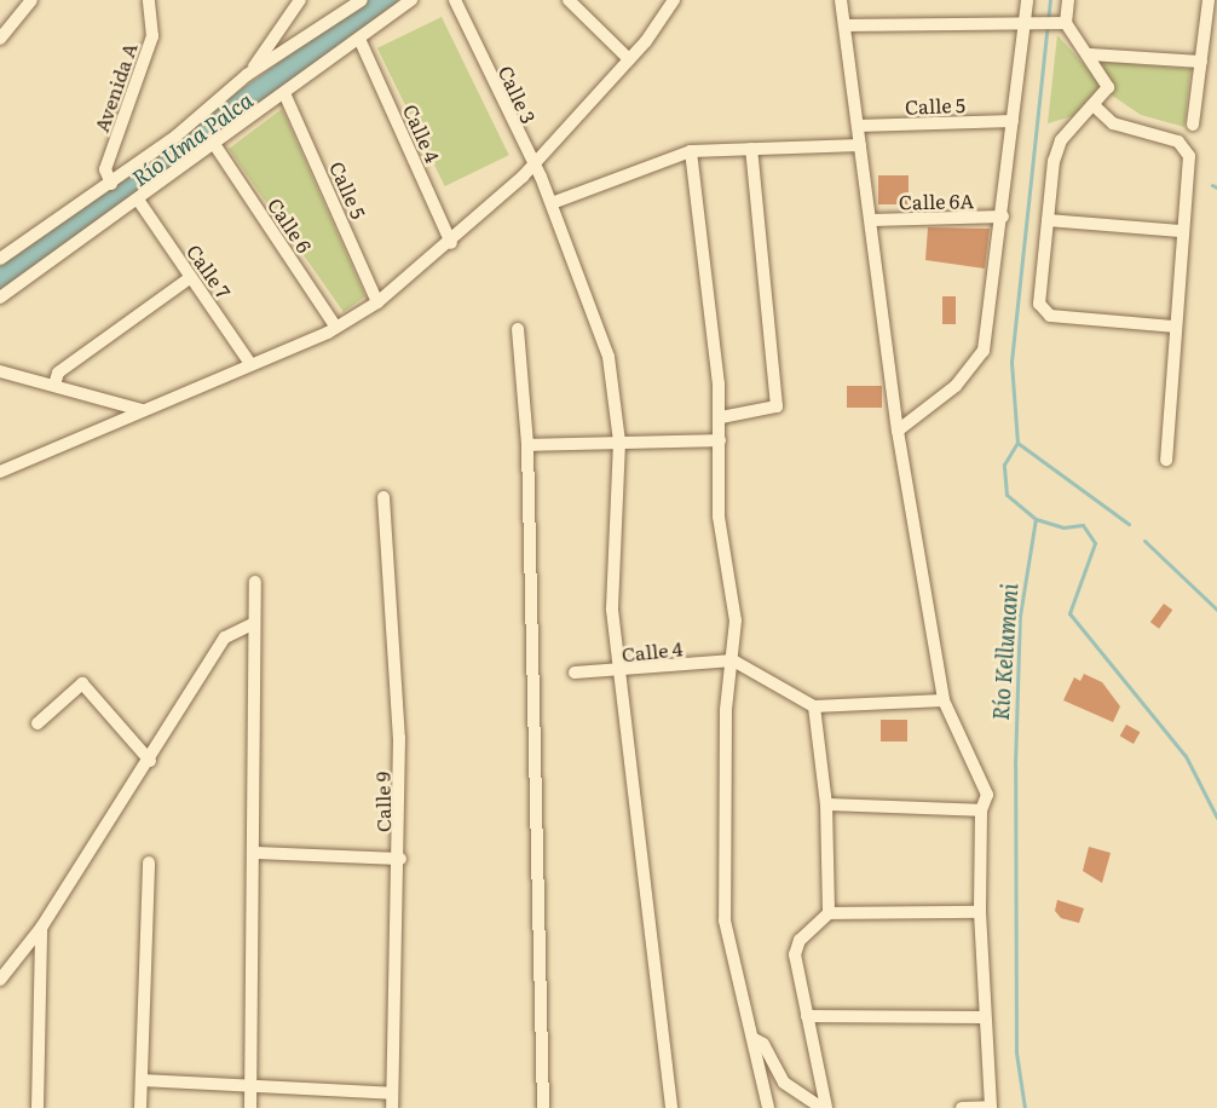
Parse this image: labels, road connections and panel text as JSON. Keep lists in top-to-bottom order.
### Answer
{
  "streets": {
    "street": [
      "Avenida A",
      "Calle 3",
      "Calle 5",
      "Calle 4",
      "Calle 6A",
      "Calle 6",
      "Calle 7",
      "Calle 9"
    ]
  },
  "crossings": [
    ["Calle 3", "Calle 4"]
  ],
  "water": ["Río Uma Palca", "Río Kellumani"]
}
